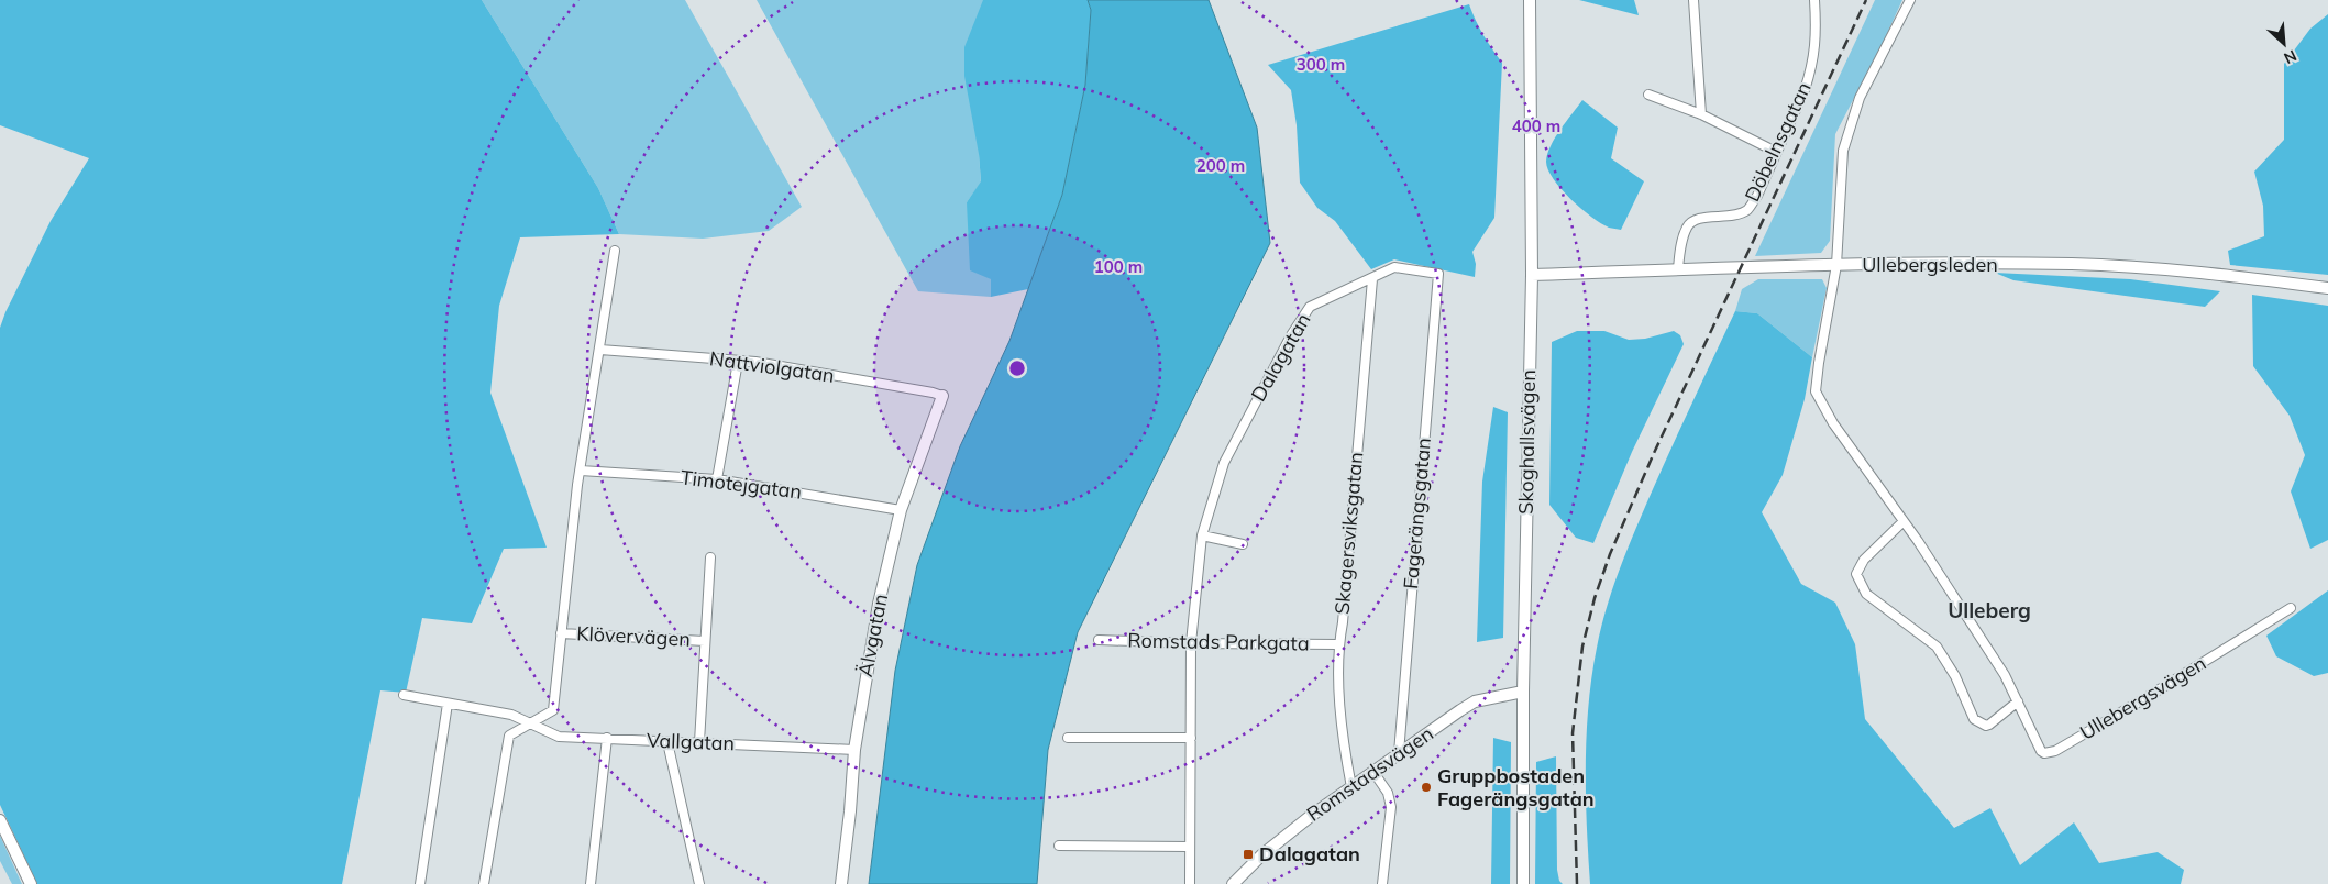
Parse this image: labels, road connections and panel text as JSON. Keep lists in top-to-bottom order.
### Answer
{
  "streets": {
    "main road": [
      "Ullebergsleden",
      "Skoghallsvägen",
      "Älvgatan",
      "Romstadsvägen"
    ],
    "street": [
      "Döbelnsgatan",
      "Dalagatan",
      "Nattviolgatan",
      "Timotejgatan",
      "Fagerängsgatan",
      "Skagersviksgatan",
      "Klövervägen",
      "Romstads Parkgata",
      "Ullebergsvägen",
      "Vallgatan"
    ]
  },
  "crossings": [
    ["Döbelnsgatan", "Ullebergsleden"],
    ["Ullebergsleden", "Skoghallsvägen"],
    ["Ullebergsleden", "Ullebergsvägen"],
    ["Dalagatan", "Fagerängsgatan"],
    ["Dalagatan", "Skagersviksgatan"],
    ["Dalagatan", "Romstads Parkgata"],
    ["Nattviolgatan", "Älvgatan"],
    ["Skoghallsvägen", "Romstadsvägen"],
    ["Timotejgatan", "Älvgatan"],
    ["Fagerängsgatan", "Romstadsvägen"],
    ["Skagersviksgatan", "Romstads Parkgata"],
    ["Skagersviksgatan", "Romstadsvägen"],
    ["Älvgatan", "Vallgatan"]
  ],
  "districts": ["Ulleberg"],
  "places": {
    "other": ["Gruppbostaden Fagerängsgatan"],
    "transit": ["Dalagatan"]
  },
  "north": "bottom right",
  "rings": [
    "300 m",
    "400 m",
    "200 m",
    "100 m"
  ]
}
